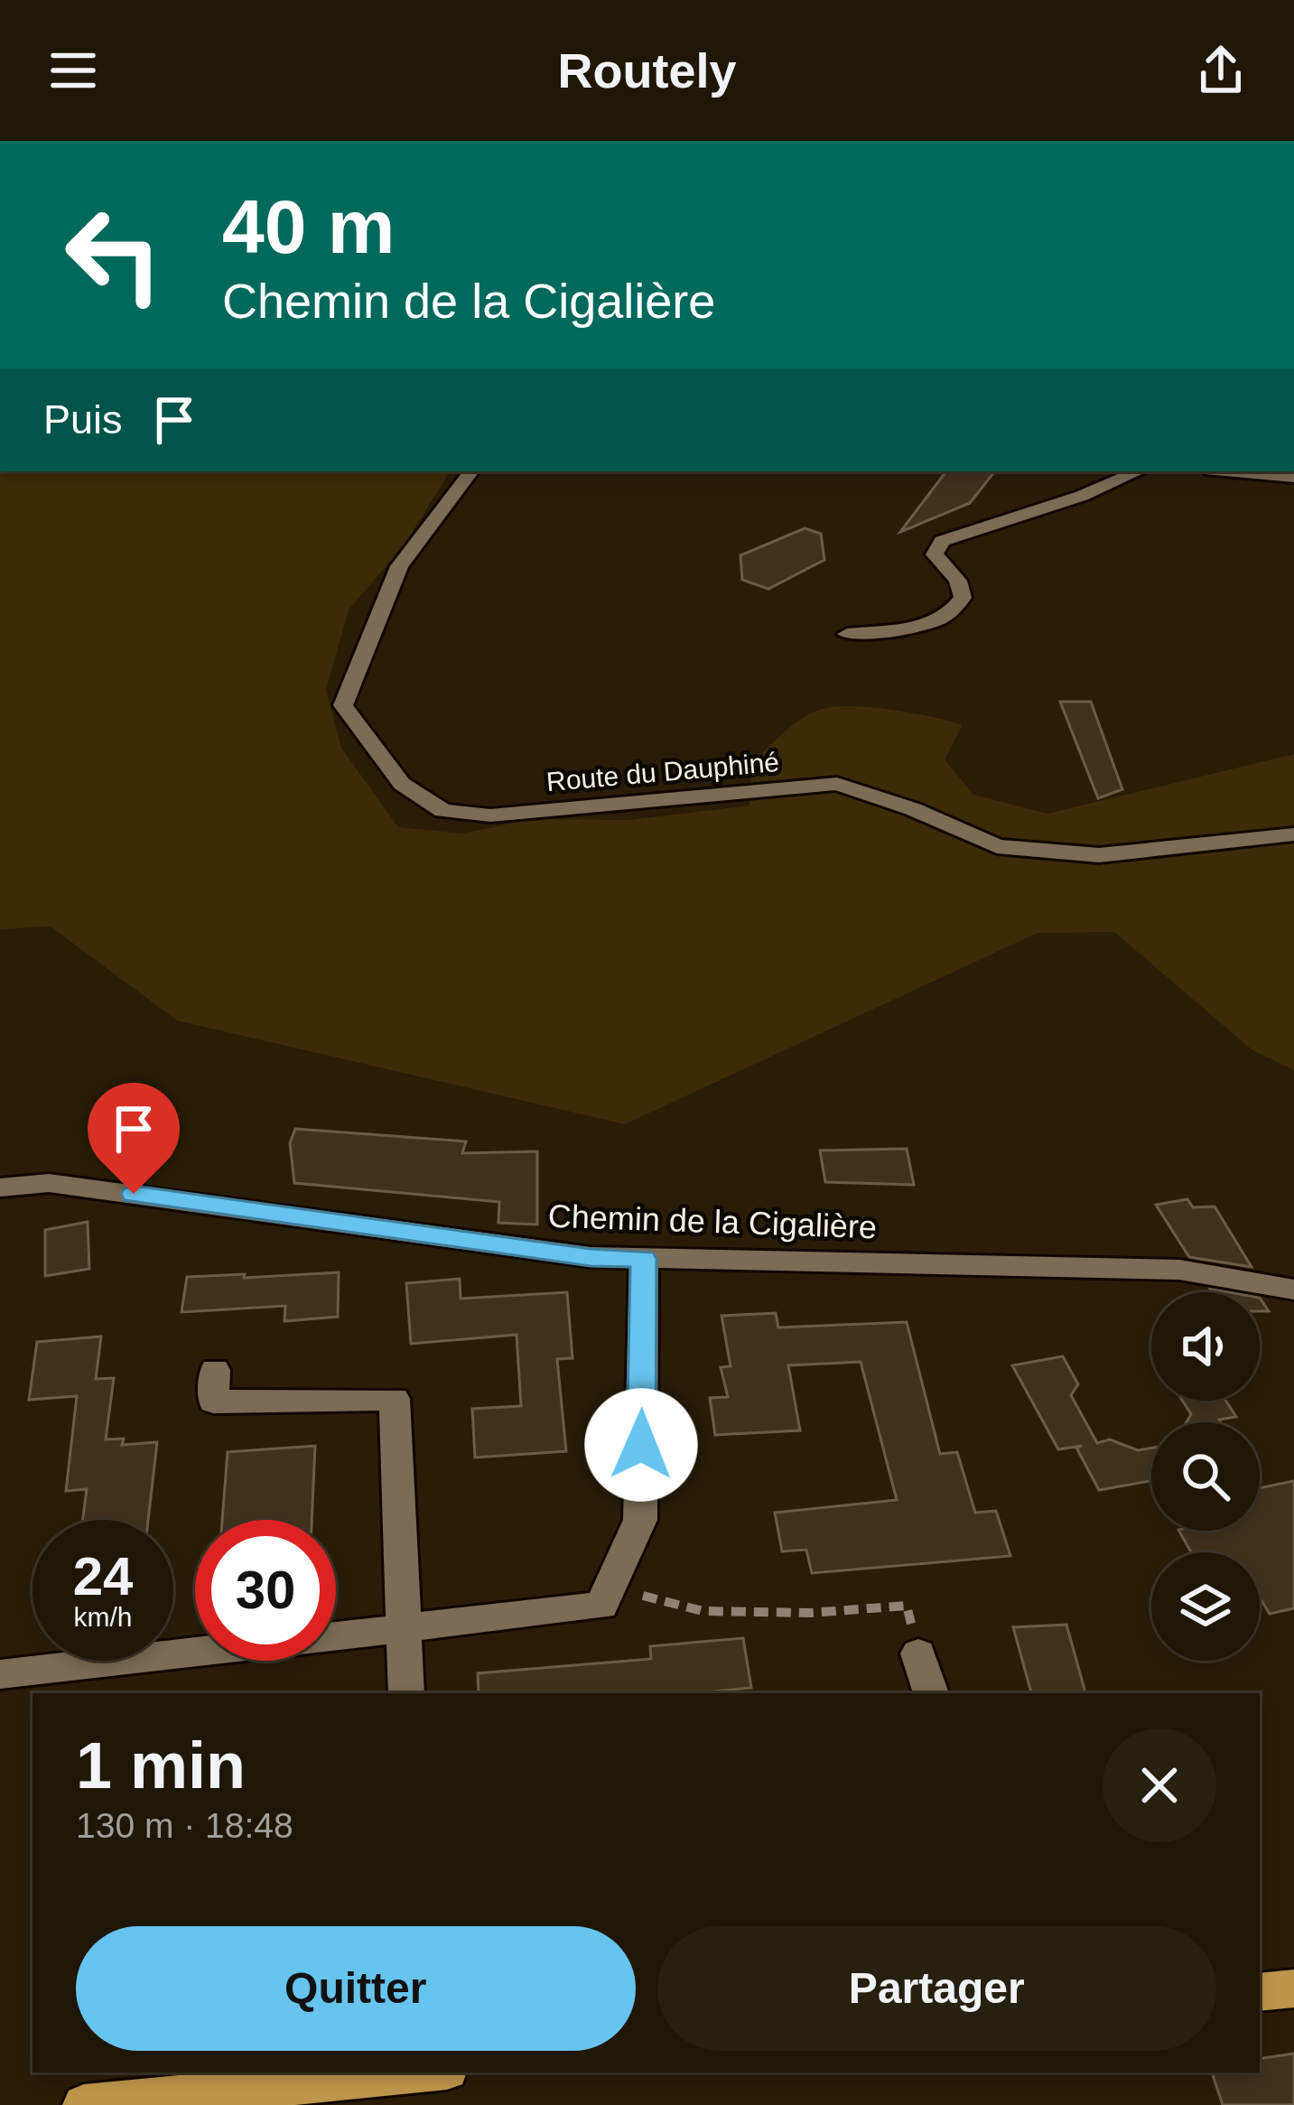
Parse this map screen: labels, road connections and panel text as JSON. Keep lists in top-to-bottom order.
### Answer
{
  "streets": {
    "street": ["Route du Dauphiné", "Chemin de la Cigalière"]
  },
  "page": {
    "header": "Routely",
    "turn": ["40 m", "Chemin de la Cigalière"],
    "then": "Puis",
    "speed": "24 km/h",
    "limit": "30",
    "heading": ["1 min", "130 m · 18:48"],
    "buttons": ["Quitter", "Partager"]
  }
}
